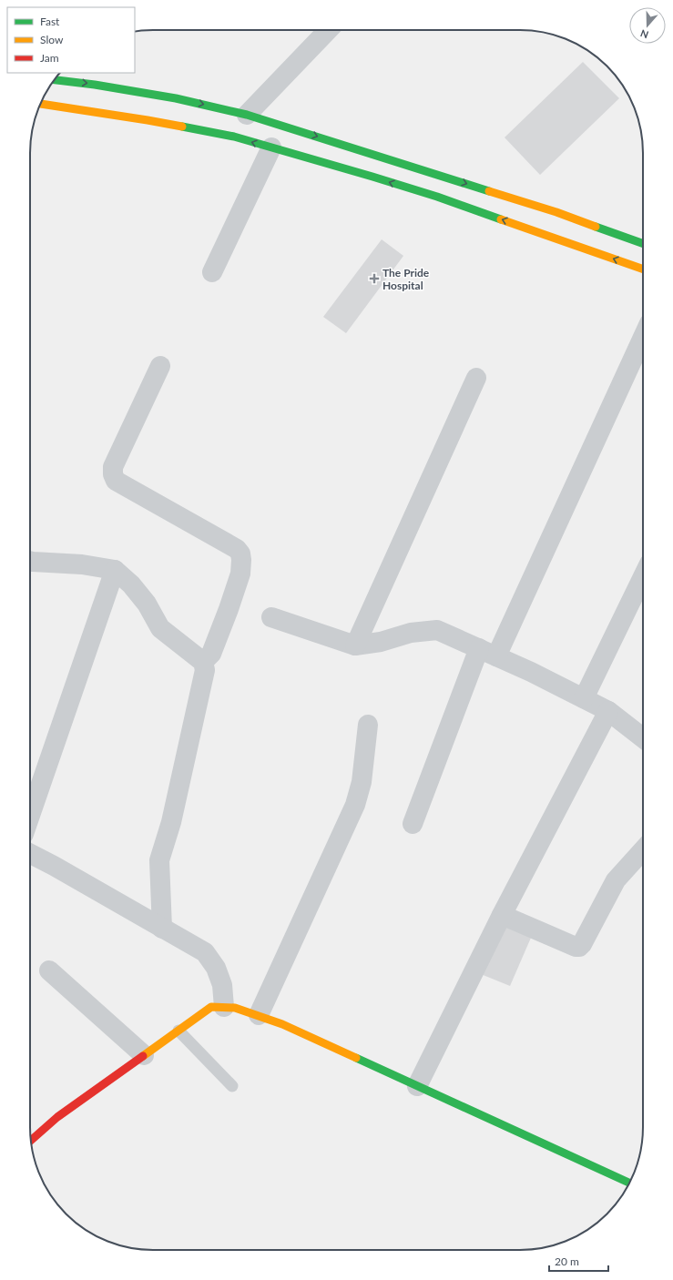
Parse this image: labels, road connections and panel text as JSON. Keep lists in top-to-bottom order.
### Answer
{
  "places": {
    "health": ["The Pride Hospital"]
  },
  "legend": ["Fast", "Slow", "Jam"],
  "scale_bar": "20 m",
  "north": "bottom"
}
